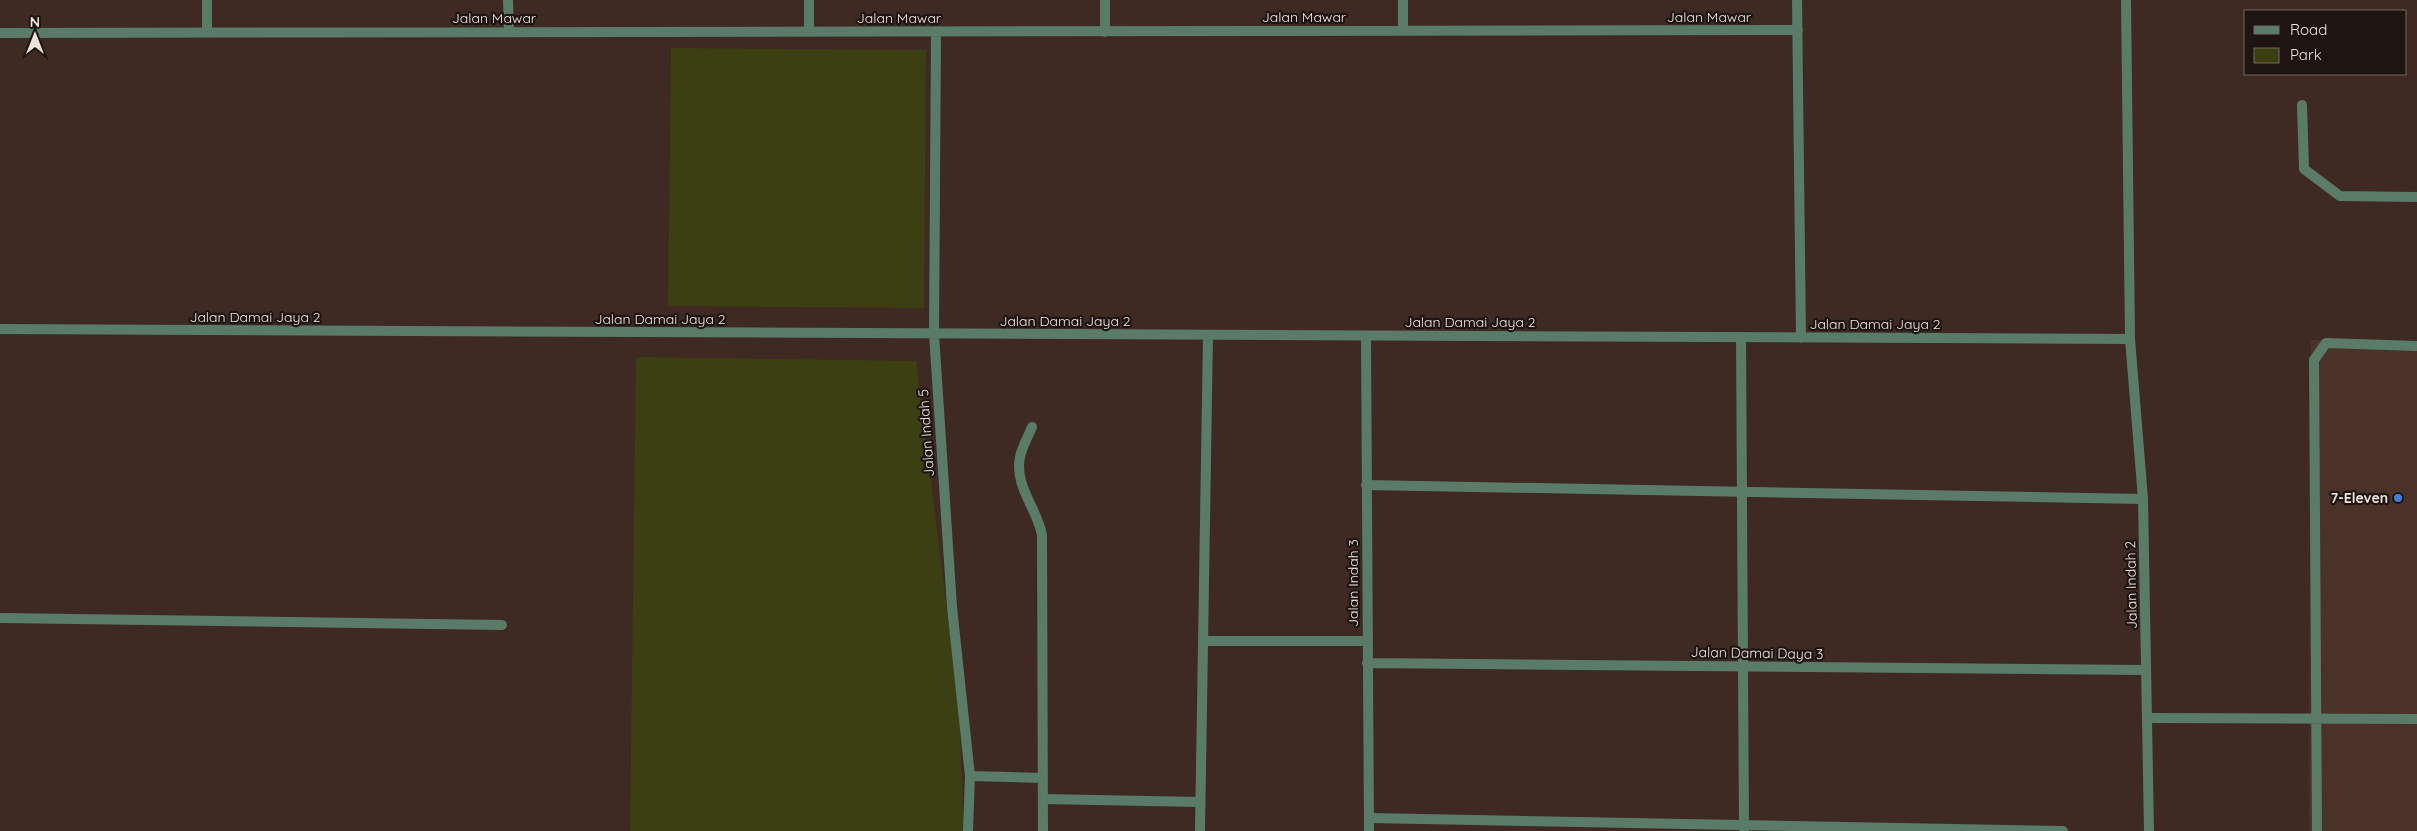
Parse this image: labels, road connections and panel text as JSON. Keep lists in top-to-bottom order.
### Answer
{
  "streets": {
    "street": [
      "Jalan Mawar",
      "Jalan Damai Jaya 2",
      "Jalan Indah 5",
      "Jalan Indah 3",
      "Jalan Indah 2",
      "Jalan Damai Daya 3"
    ]
  },
  "crossings": [
    ["Jalan Mawar", "Jalan Indah 5"],
    ["Jalan Damai Jaya 2", "Jalan Indah 5"],
    ["Jalan Damai Jaya 2", "Jalan Indah 3"],
    ["Jalan Damai Jaya 2", "Jalan Indah 2"],
    ["Jalan Indah 3", "Jalan Damai Daya 3"],
    ["Jalan Indah 2", "Jalan Damai Daya 3"]
  ],
  "places": ["7-Eleven"],
  "legend": ["Road", "Park"],
  "north": "top"
}
